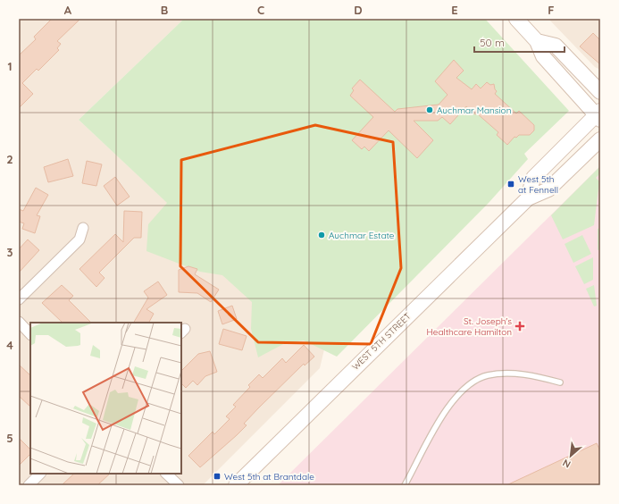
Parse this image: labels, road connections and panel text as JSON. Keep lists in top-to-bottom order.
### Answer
{
  "streets": {
    "main road": ["WEST 5TH STREET"]
  },
  "places": {
    "other": ["Auchmar Mansion", "Auchmar Estate"],
    "transit": ["West 5th at Fennell", "West 5th at Brantdale"],
    "health": ["St. Joseph's Healthcare Hamilton"]
  },
  "scale_bar": "50 m",
  "north": "bottom left",
  "grid": {
    "columns": [
      "A",
      "B",
      "C",
      "D",
      "E",
      "F"
    ],
    "rows": [
      "1",
      "2",
      "3",
      "4",
      "5"
    ]
  }
}
